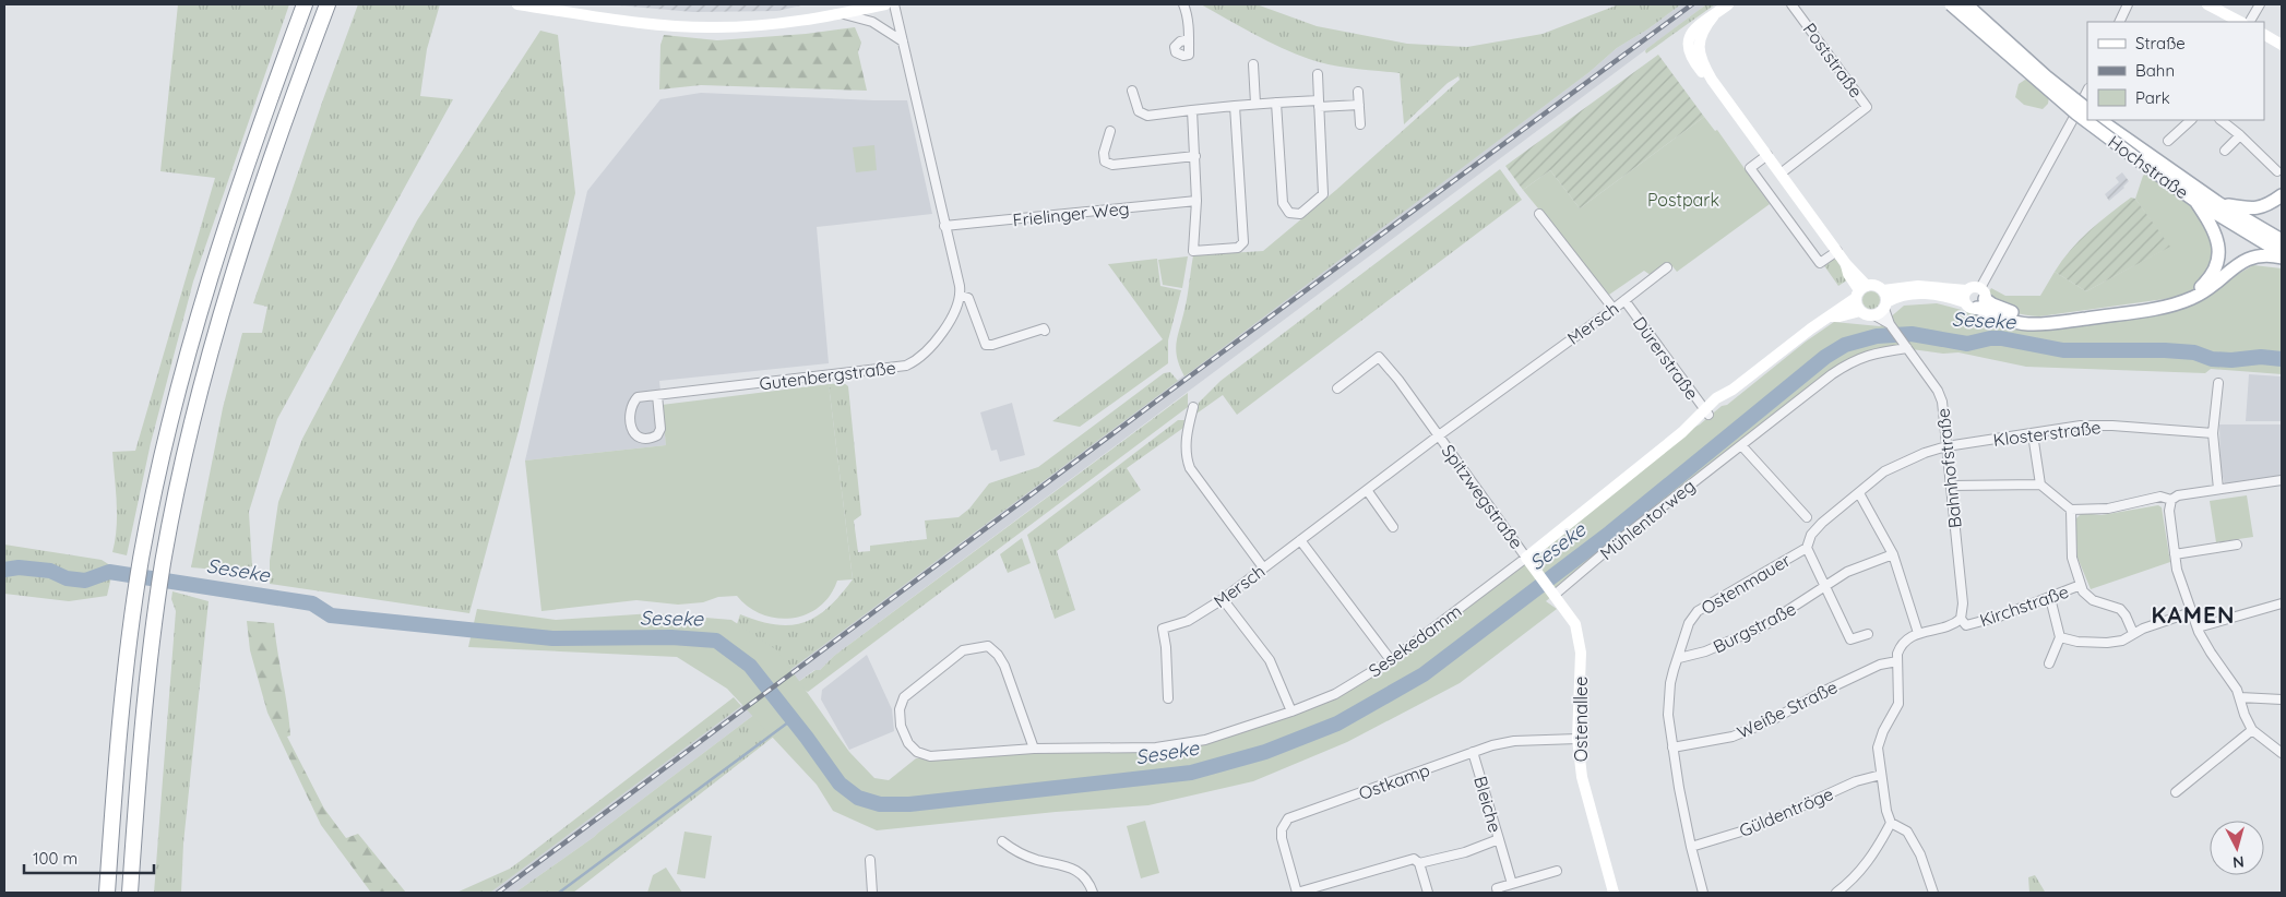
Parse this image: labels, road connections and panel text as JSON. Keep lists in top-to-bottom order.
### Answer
{
  "streets": {
    "main road": ["Hochstraße"],
    "street": [
      "Poststraße",
      "Frielinger Weg",
      "Mersch",
      "Dürerstraße",
      "Gutenbergstraße",
      "Klosterstraße",
      "Bahnhofstraße",
      "Spitzwegstraße",
      "Mühlentorweg",
      "Ostenmauer",
      "Kirchstraße",
      "Burgstraße",
      "Sesekedamm",
      "Weiße Straße",
      "Ostenallee",
      "Ostkamp",
      "Bleiche",
      "Güldentröge"
    ]
  },
  "crossings": [
    ["Mersch", "Dürerstraße"],
    ["Mersch", "Spitzwegstraße"],
    ["Dürerstraße", "Sesekedamm"],
    ["Klosterstraße", "Bahnhofstraße"],
    ["Klosterstraße", "Ostenmauer"],
    ["Bahnhofstraße", "Mühlentorweg"],
    ["Bahnhofstraße", "Ostenmauer"],
    ["Bahnhofstraße", "Kirchstraße"],
    ["Bahnhofstraße", "Sesekedamm"],
    ["Spitzwegstraße", "Sesekedamm"],
    ["Spitzwegstraße", "Ostenallee"],
    ["Mühlentorweg", "Ostenallee"],
    ["Ostenmauer", "Burgstraße"],
    ["Ostenmauer", "Weiße Straße"],
    ["Ostenmauer", "Güldentröge"],
    ["Sesekedamm", "Ostenallee"],
    ["Ostenallee", "Ostkamp"],
    ["Ostkamp", "Bleiche"]
  ],
  "districts": ["KAMEN"],
  "water": ["Seseke"],
  "parks": ["Postpark"],
  "legend": ["Straße", "Bahn", "Park"],
  "scale_bar": "100 m",
  "north": "bottom"
}
